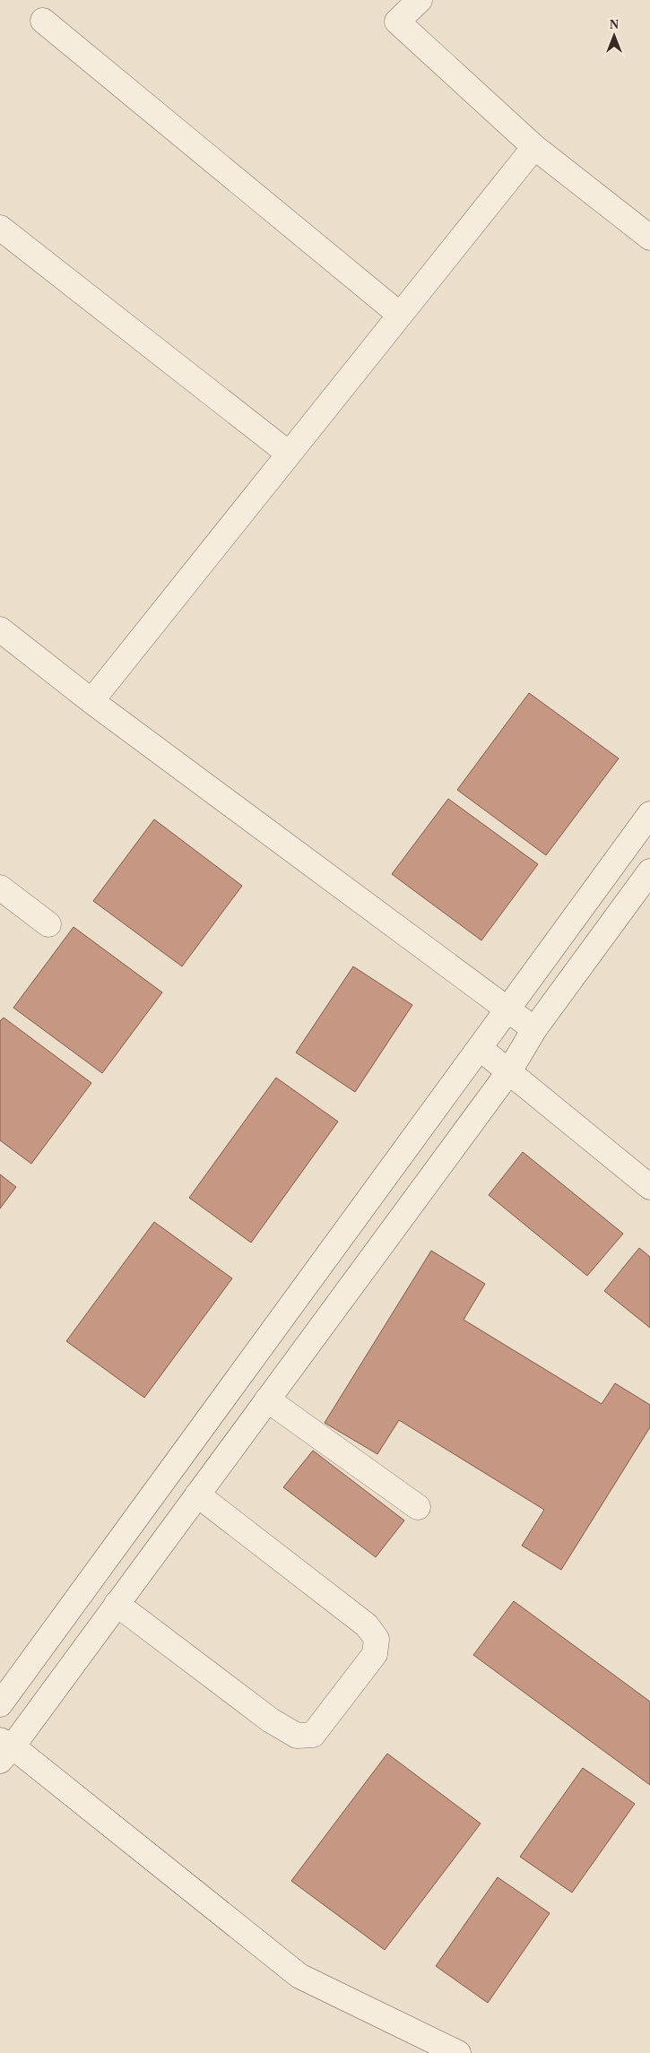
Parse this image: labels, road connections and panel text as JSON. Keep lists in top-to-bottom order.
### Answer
{
  "north": "top"
}
